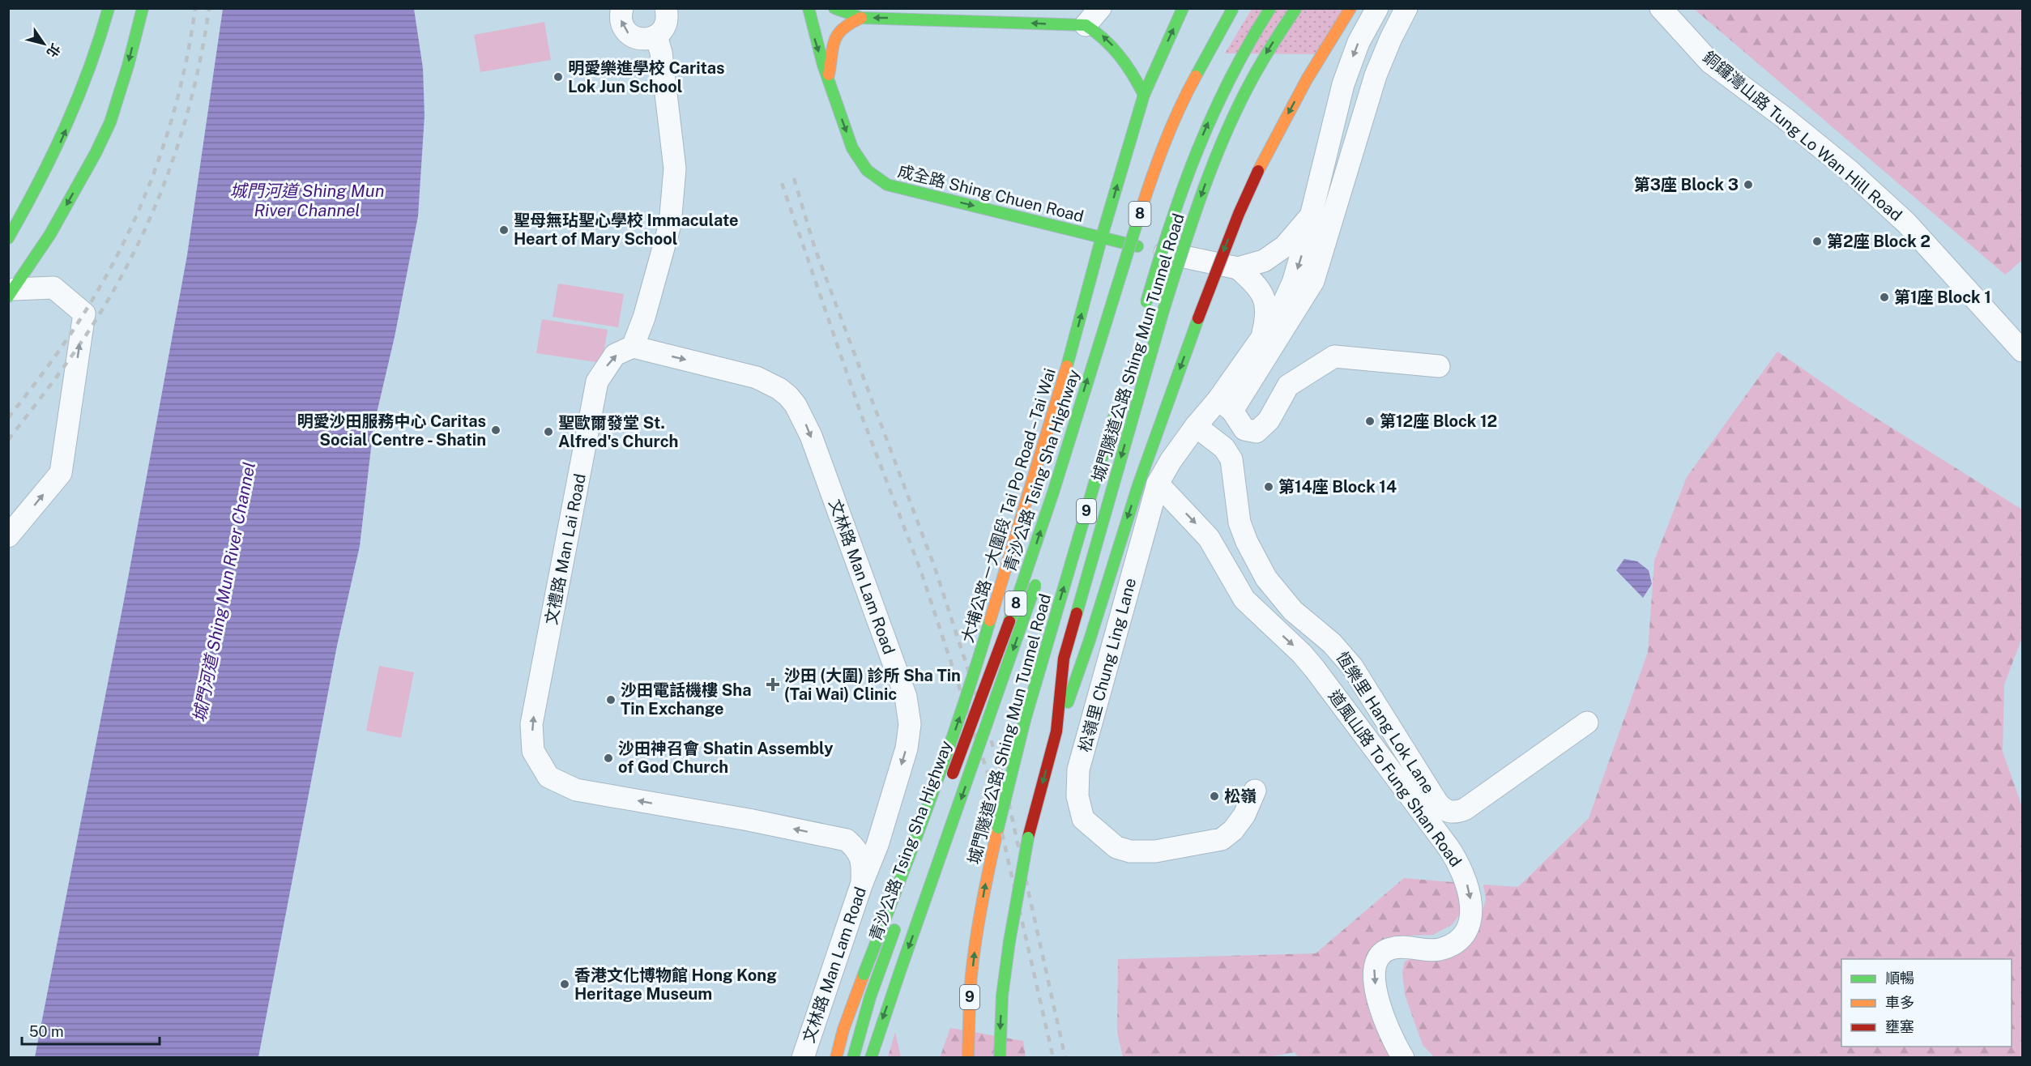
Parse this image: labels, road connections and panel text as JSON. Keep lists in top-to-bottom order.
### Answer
{
  "streets": {
    "main road": [
      "成全路 Shing Chuen Road",
      "8",
      "城門隧道公路 Shing Mun Tunnel Road",
      "青沙公路 Tsing Sha Highway",
      "大埔公路－大圍段 Tai Po Road – Tai Wai",
      "9"
    ],
    "street": [
      "銅鑼灣山路 Tung Lo Wan Hill Road",
      "文禮路 Man Lai Road",
      "文林路 Man Lam Road",
      "松嶺里 Chung Ling Lane",
      "恆樂里 Hang Lok Lane",
      "道風山路 To Fung Shan Road"
    ]
  },
  "crossings": [
    ["成全路 Shing Chuen Road", "大埔公路－大圍段 Tai Po Road – Tai Wai"],
    ["文禮路 Man Lai Road", "文林路 Man Lam Road"],
    ["松嶺里 Chung Ling Lane", "恆樂里 Hang Lok Lane"],
    ["松嶺里 Chung Ling Lane", "道風山路 To Fung Shan Road"]
  ],
  "one_way": ["成全路 Shing Chuen Road", "文林路 Man Lam Road", "道風山路 To Fung Shan Road"],
  "water": ["城門河道 Shing Mun River Channel"],
  "places": {
    "other": [
      "明愛樂進學校 Caritas Lok Jun School",
      "第3座 Block 3",
      "聖母無玷聖心學校 Immaculate Heart of Mary School",
      "第2座 Block 2",
      "第1座 Block 1",
      "第12座 Block 12",
      "明愛沙田服務中心 Caritas Social Centre - Shatin",
      "聖歐爾發堂 St. Alfred's Church",
      "第14座 Block 14",
      "沙田電話機樓 Sha Tin Exchange",
      "沙田神召會 Shatin Assembly of God Church",
      "松嶺",
      "香港文化博物館 Hong Kong Heritage Museum"
    ],
    "health": ["沙田 (大圍) 診所 Sha Tin (Tai Wai) Clinic"]
  },
  "legend": ["順暢", "車多", "壅塞"],
  "scale_bar": "50 m",
  "north": "bottom right"
}
